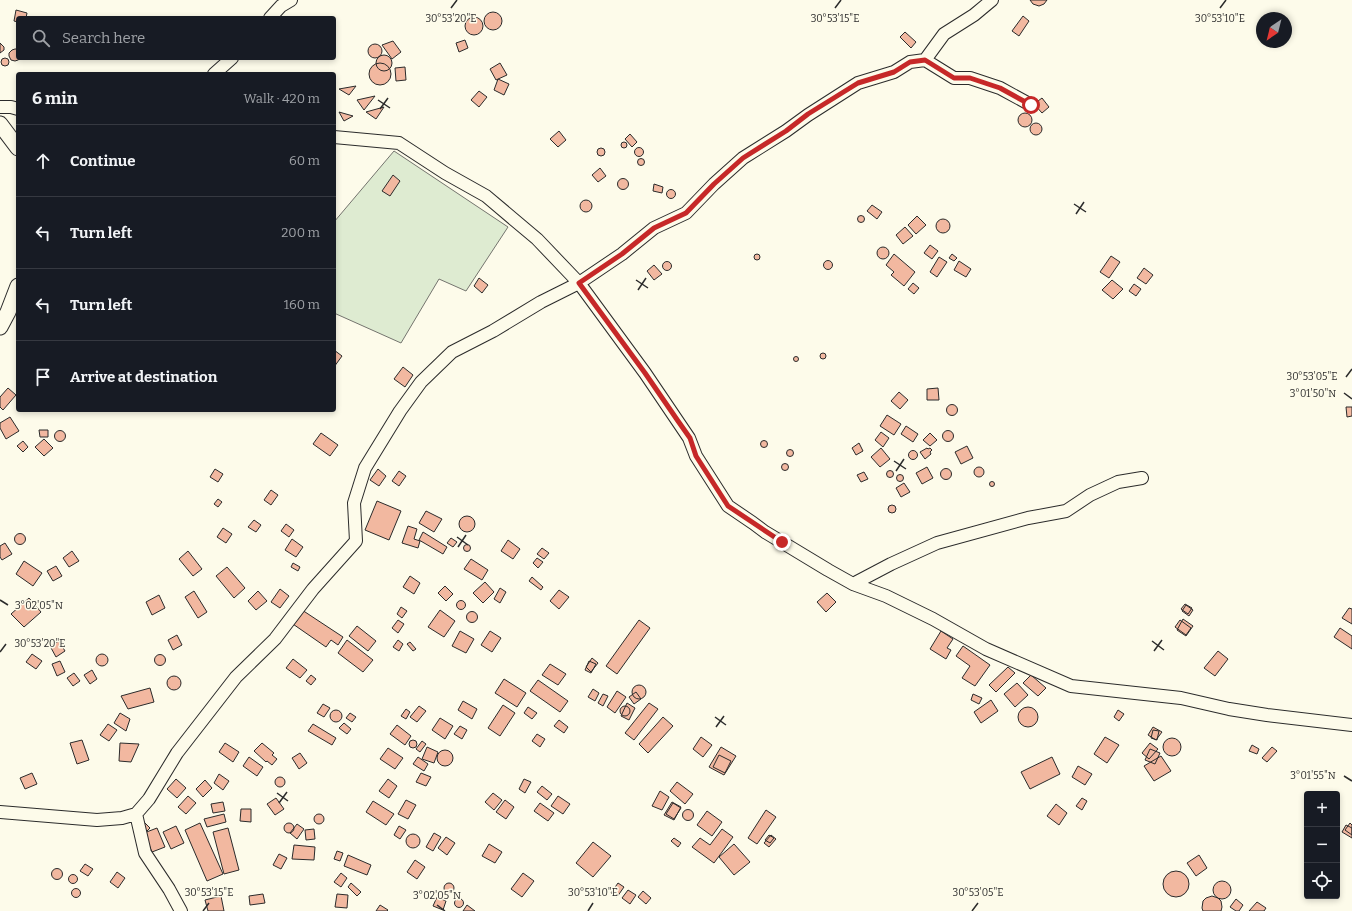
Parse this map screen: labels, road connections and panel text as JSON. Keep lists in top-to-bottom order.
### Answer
{
  "north": "bottom left",
  "page": {
    "search": "Search here",
    "heading": ["6 min", "Walk · 420 m"],
    "list": [
      ["Continue", "60 m"],
      ["Turn left", "200 m"],
      ["Turn left", "160 m"],
      "Arrive at destination"
    ],
    "map_buttons": ["+", "−"]
  },
  "coordinates": [
    "30°53'20\"E",
    "30°53'15\"E",
    "30°53'10\"E",
    "30°53'05\"E",
    "3°01'50\"N",
    "3°02'05\"N",
    "3°01'55\"N"
  ]
}
